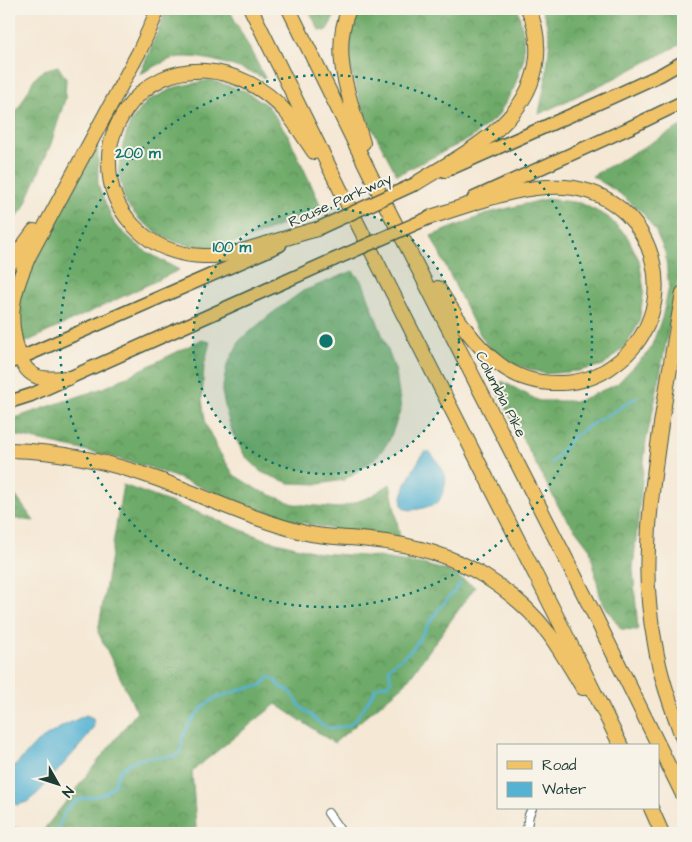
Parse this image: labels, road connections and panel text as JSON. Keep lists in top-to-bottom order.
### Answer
{
  "streets": {
    "highway": ["Columbia Pike"],
    "main road": ["Rouse Parkway"]
  },
  "legend": ["Road", "Water"],
  "north": "bottom right",
  "rings": ["200 m", "100 m"]
}
